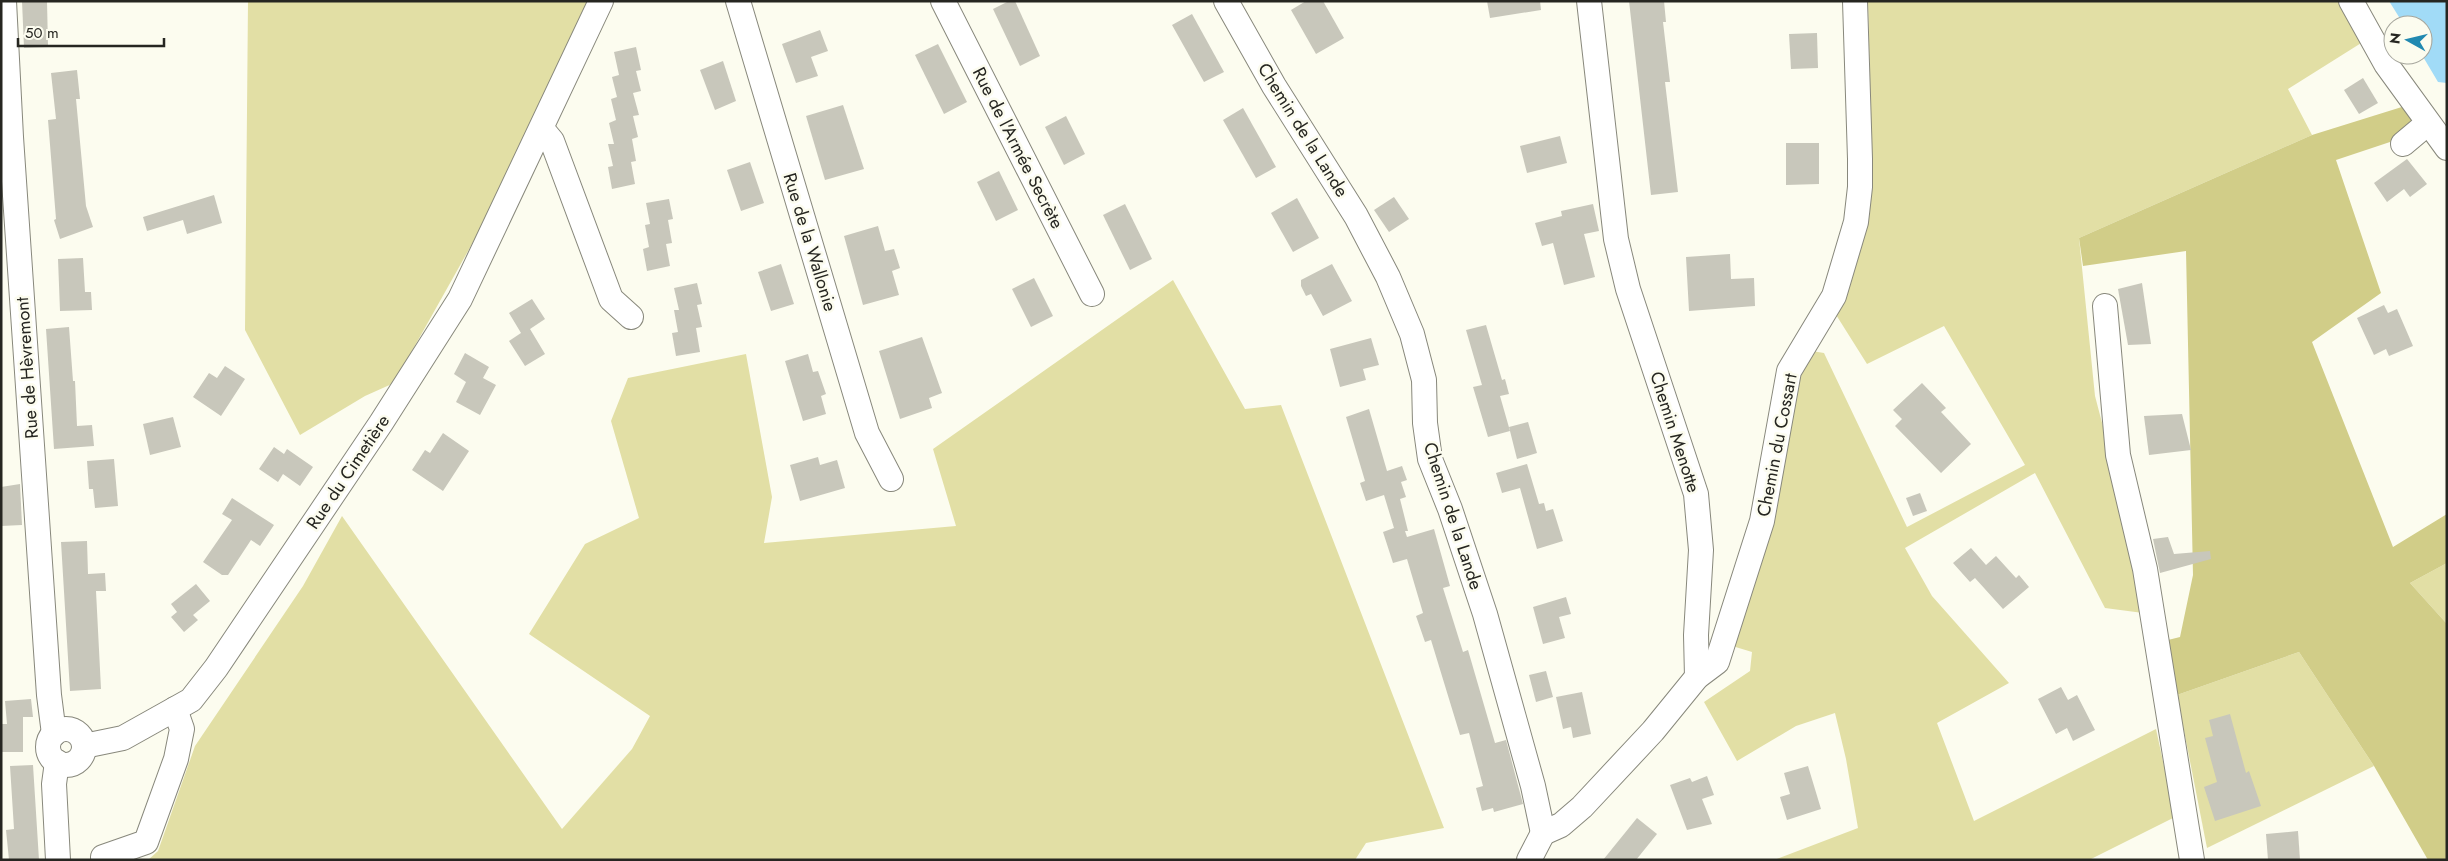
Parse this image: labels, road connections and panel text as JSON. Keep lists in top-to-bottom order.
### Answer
{
  "streets": {
    "street": [
      "Chemin de la Lande",
      "Rue de l'Armée Secrète",
      "Rue de la Wallonie",
      "Rue de Hèvremont",
      "Chemin Menotte",
      "Chemin du Cossart",
      "Rue du Cimetière"
    ]
  },
  "crossings": [
    ["Rue de Hèvremont", "Rue du Cimetière"],
    ["Chemin Menotte", "Chemin du Cossart"]
  ],
  "scale_bar": "50 m",
  "north": "left"
}
